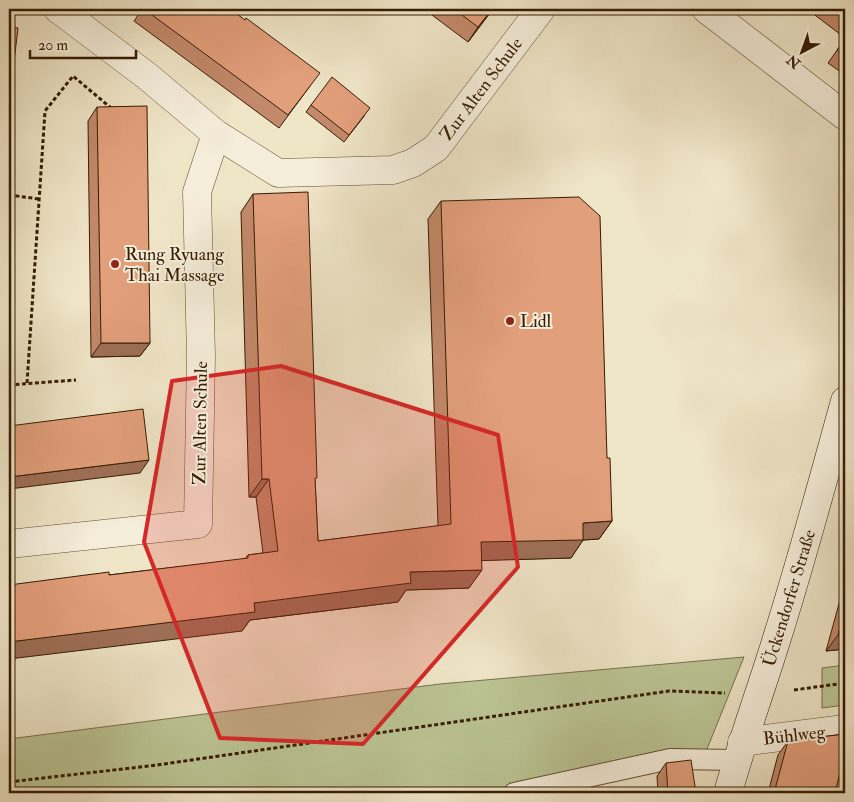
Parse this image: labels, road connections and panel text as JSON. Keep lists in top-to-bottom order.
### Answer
{
  "streets": {
    "street": ["Zur Alten Schule", "Ückendorfer Straße", "Bühlweg"]
  },
  "crossings": [
    ["Ückendorfer Straße", "Bühlweg"]
  ],
  "places": ["Rung Ryuang Thai Massage", "Lidl"],
  "scale_bar": "20 m",
  "north": "bottom left"
}
